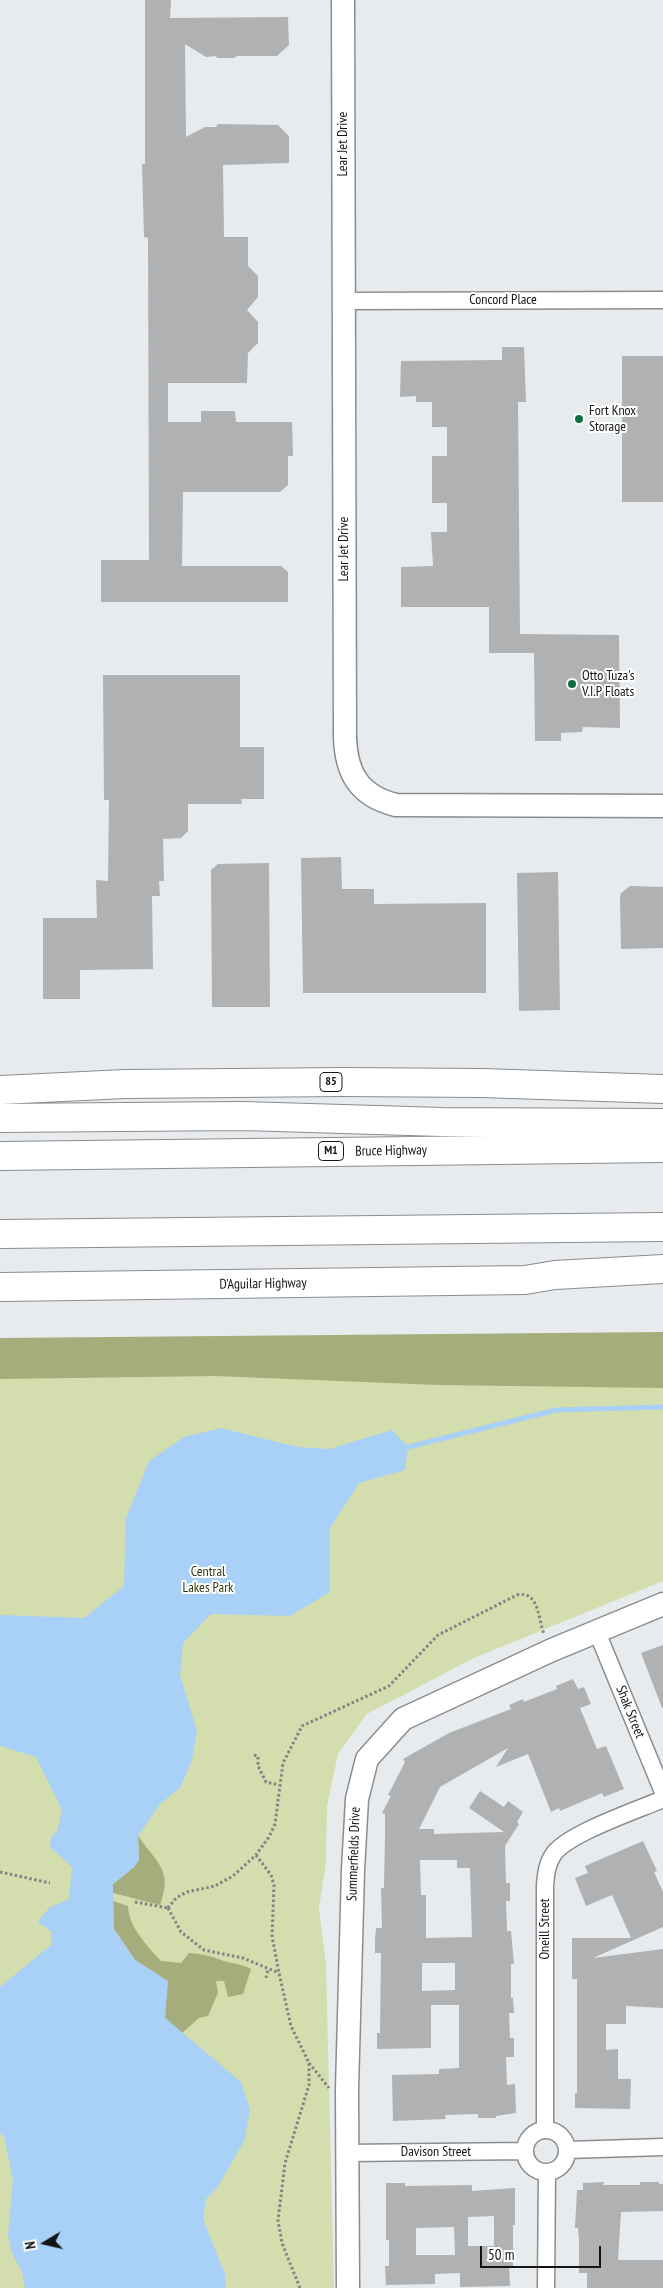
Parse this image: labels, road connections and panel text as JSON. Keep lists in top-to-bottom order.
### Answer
{
  "streets": {
    "highway": [
      "85",
      "M1",
      "Bruce Highway",
      "D'Aguilar Highway"
    ],
    "street": [
      "Lear Jet Drive",
      "Concord Place",
      "Shak Street",
      "Summerfields Drive",
      "Oneill Street",
      "Davison Street"
    ]
  },
  "crossings": [
    ["Lear Jet Drive", "Concord Place"],
    ["Shak Street", "Summerfields Drive"],
    ["Summerfields Drive", "Davison Street"],
    ["Oneill Street", "Davison Street"]
  ],
  "parks": ["Central Lakes Park"],
  "places": ["Fort Knox Storage", "Otto Tuza's V.I.P Floats"],
  "scale_bar": "50 m",
  "north": "left"
}
